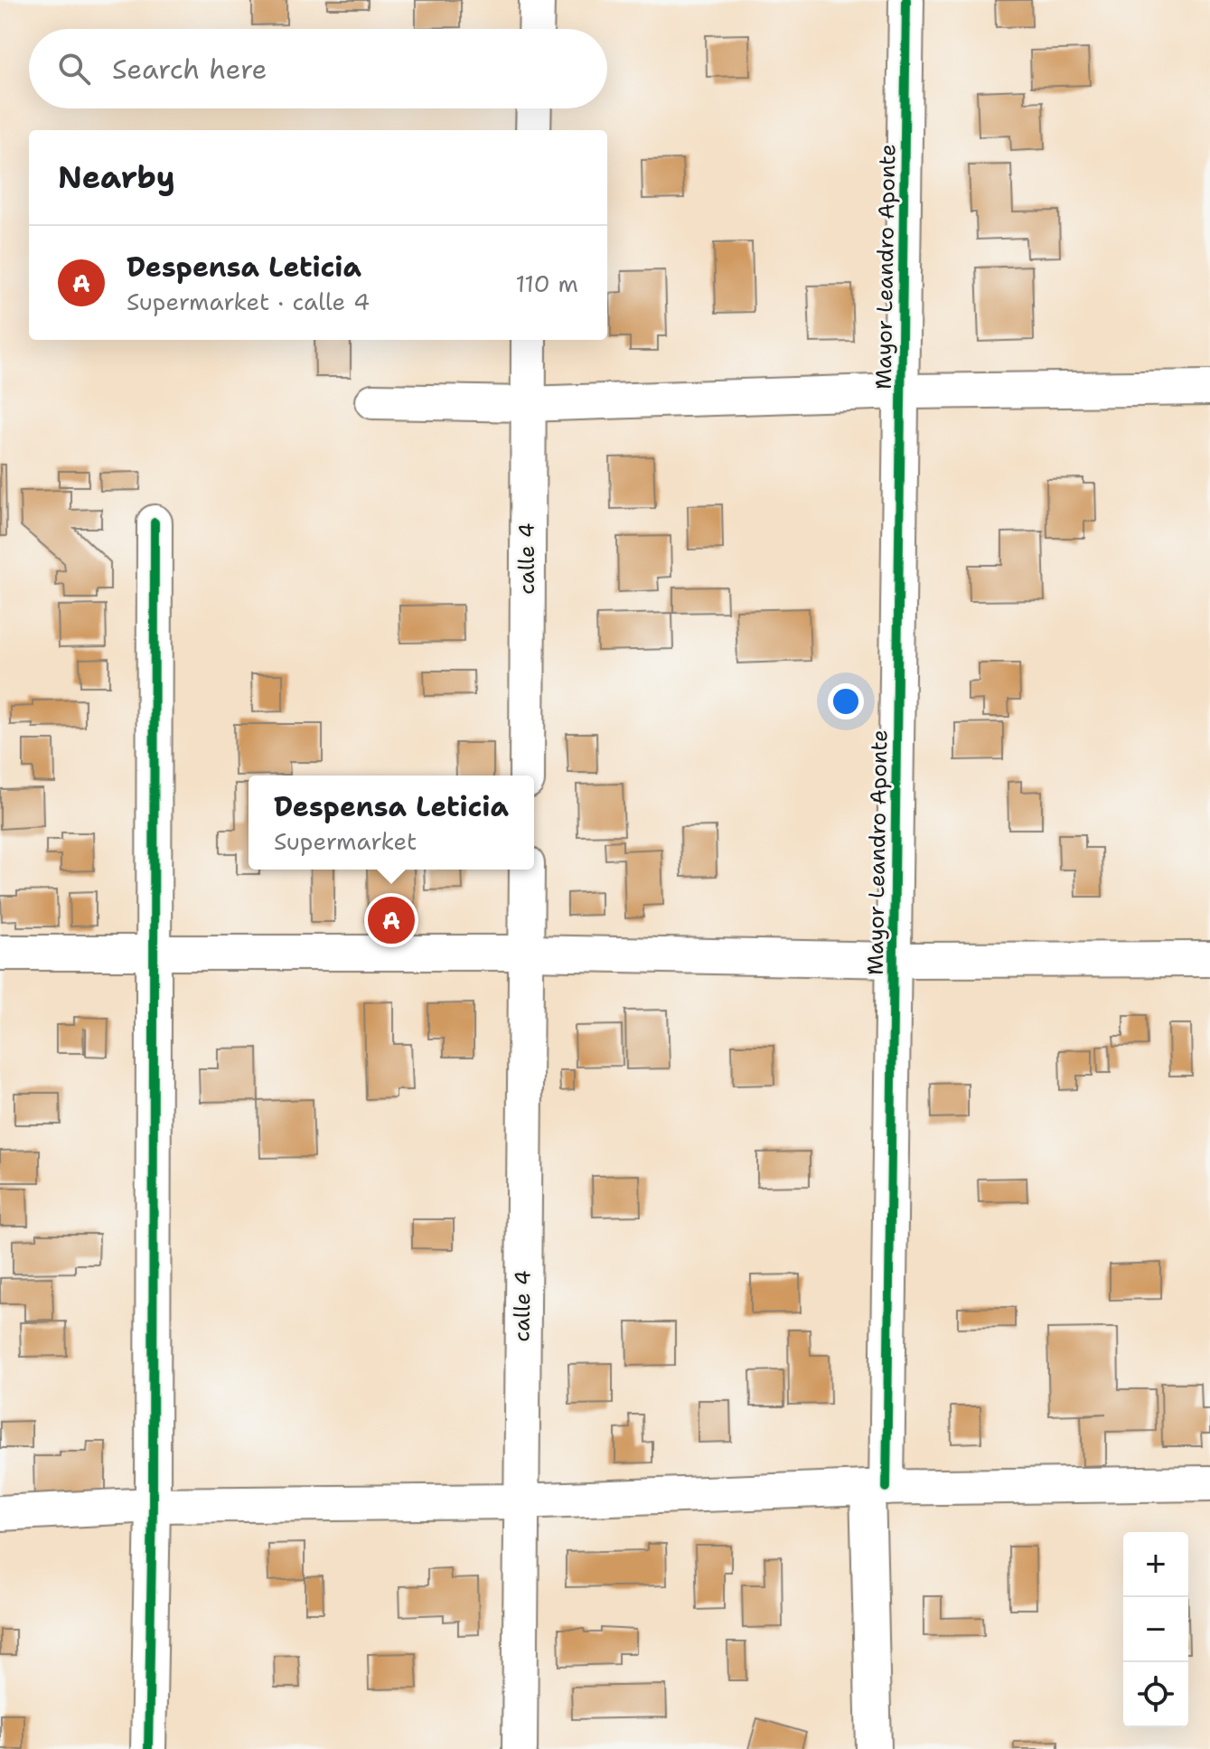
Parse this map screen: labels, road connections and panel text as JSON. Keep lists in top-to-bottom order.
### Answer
{
  "streets": {
    "street": ["Mayor Leandro Aponte", "calle 4"]
  },
  "page": {
    "search": "Search here",
    "heading": "Nearby",
    "list": [
      {
        "mark": "A",
        "name": "Despensa Leticia",
        "note": "Supermarket · calle 4",
        "value": "110 m"
      }
    ],
    "popup": ["Despensa Leticia", "Supermarket"],
    "pins": "A",
    "map_buttons": ["+", "−"]
  }
}
